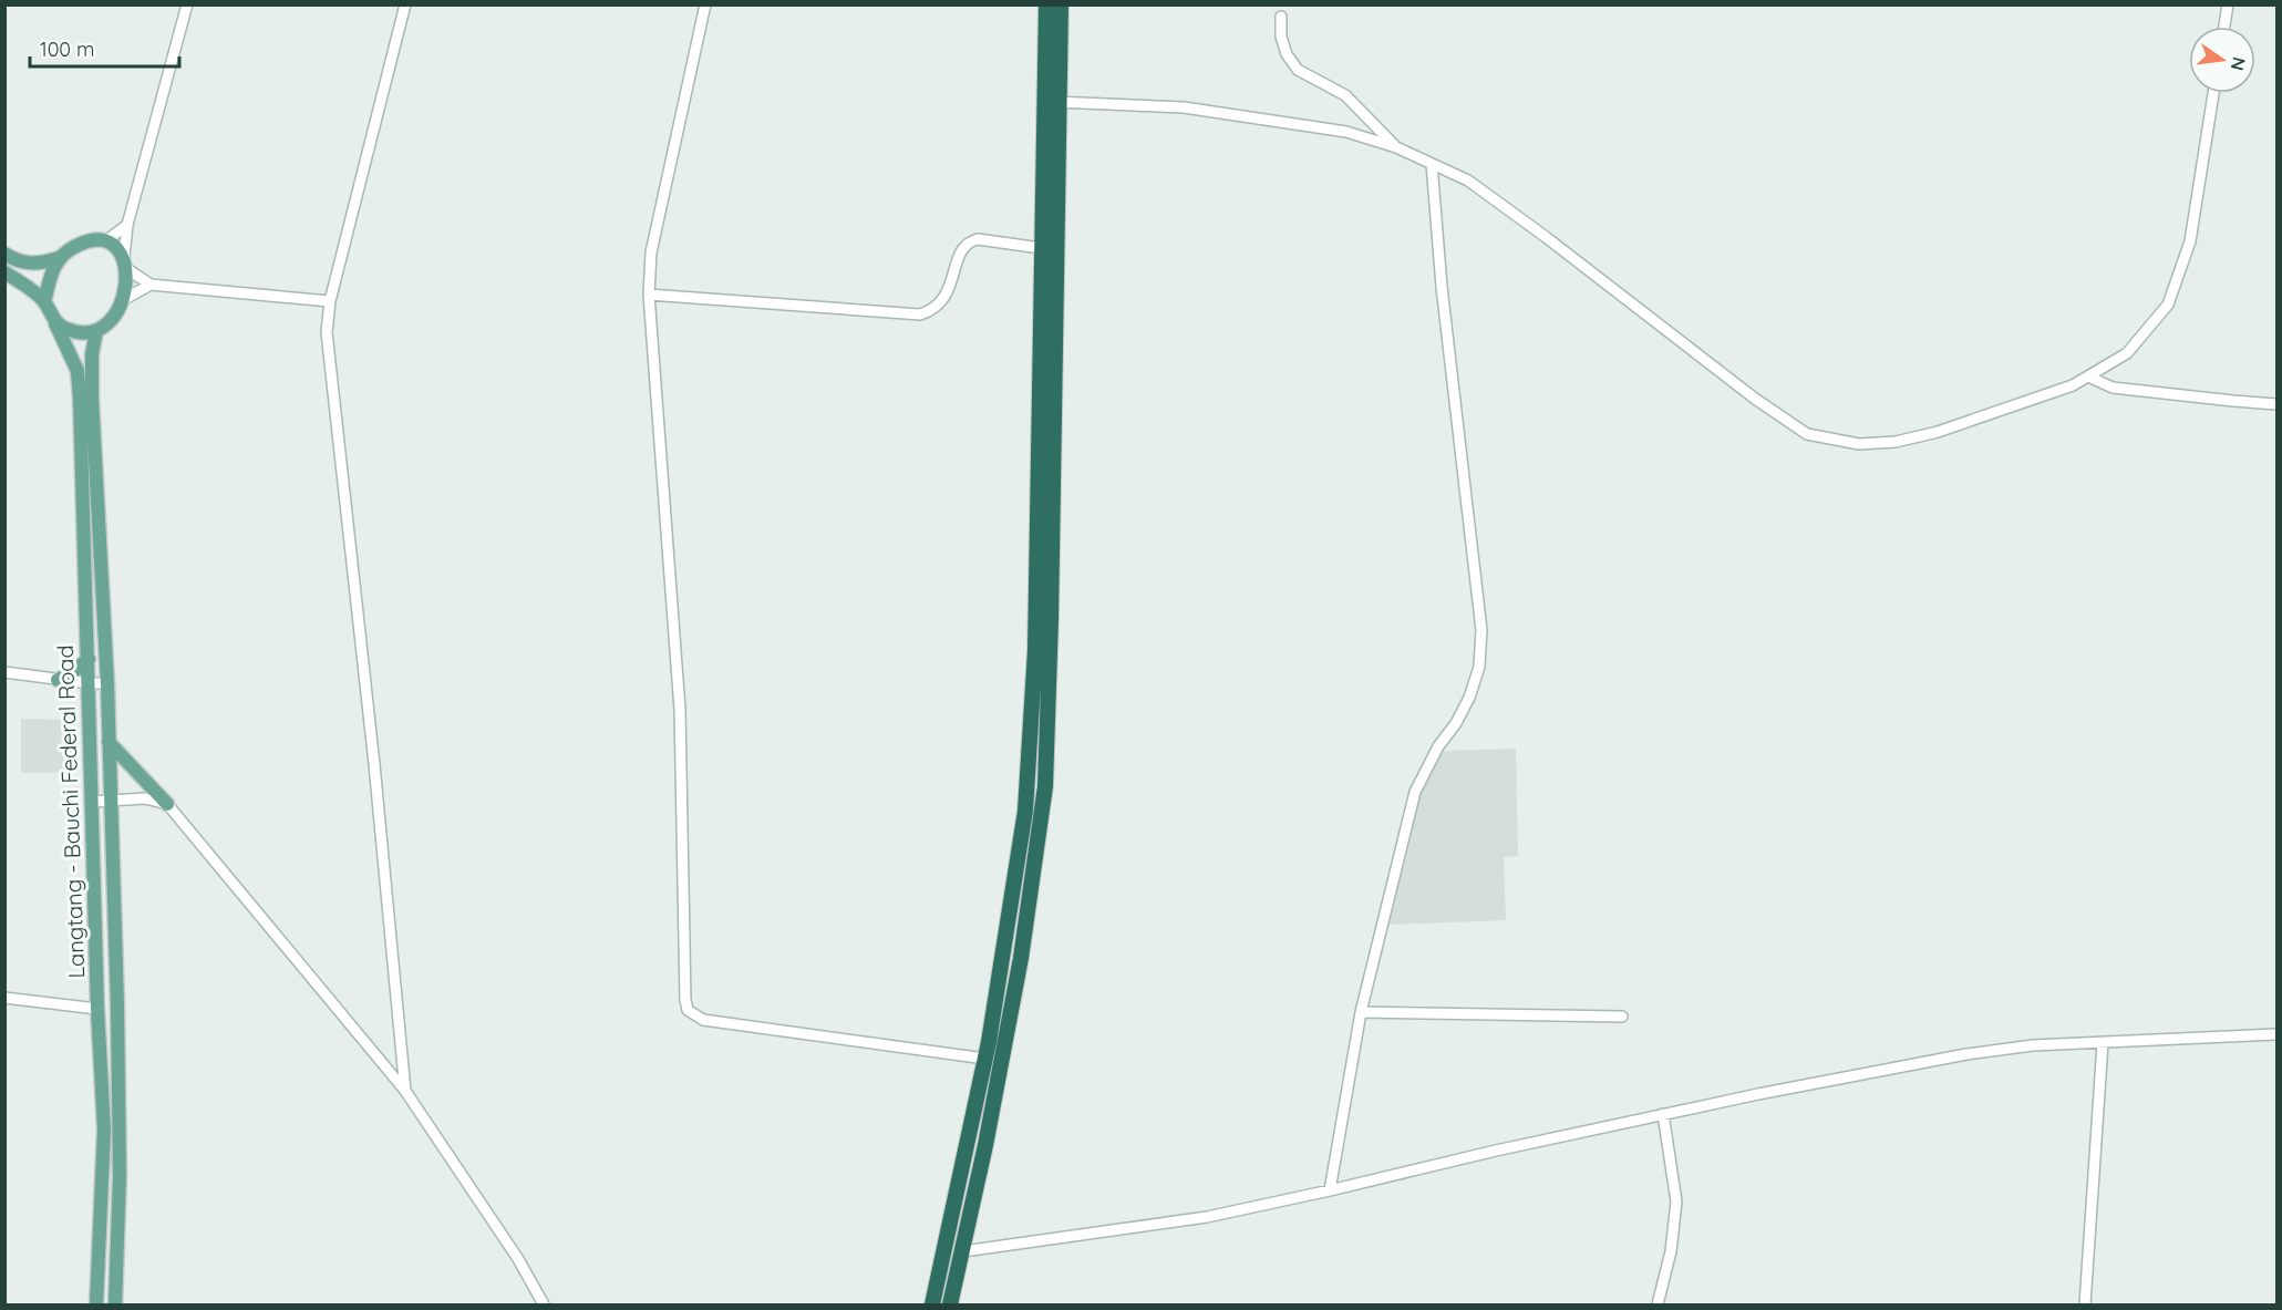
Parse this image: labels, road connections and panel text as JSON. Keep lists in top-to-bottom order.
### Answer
{
  "streets": {
    "main road": ["Langtang - Bauchi Federal Road"]
  },
  "scale_bar": "100 m",
  "north": "right"
}
